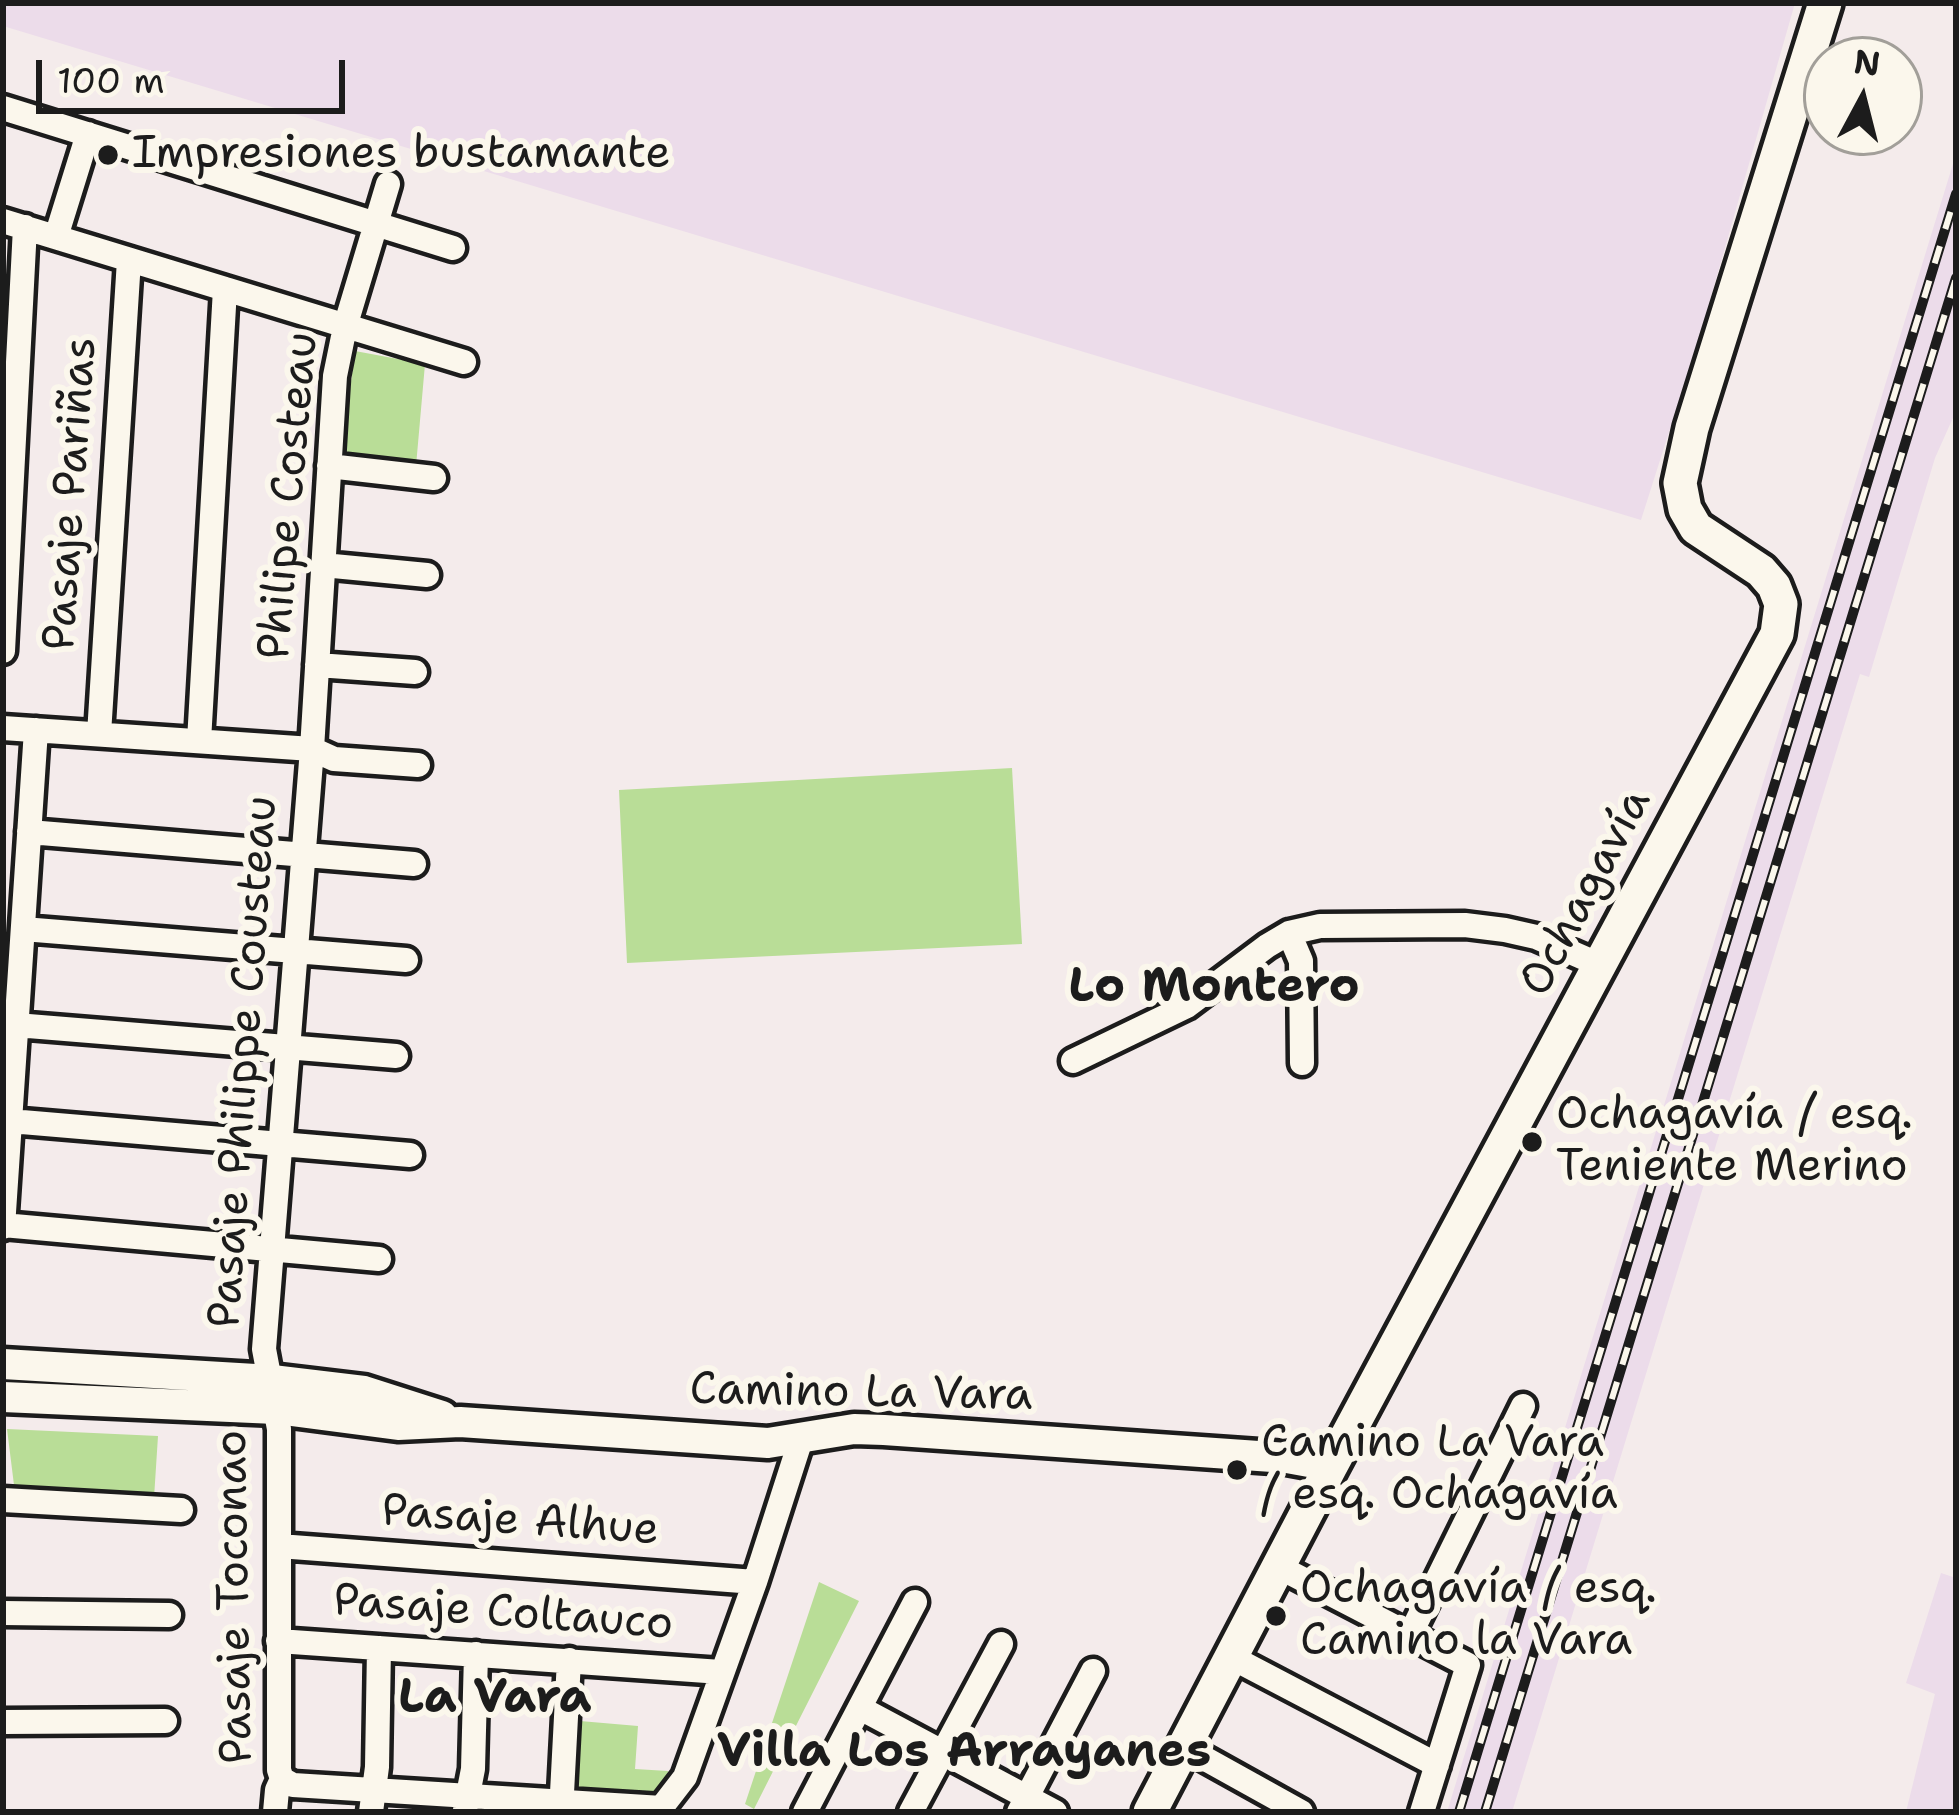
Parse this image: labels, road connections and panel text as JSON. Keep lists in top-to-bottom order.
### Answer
{
  "streets": {
    "main road": ["Ochagavía"],
    "street": [
      "Pasaje Pariñas",
      "Philipe Costeau",
      "Pasaje Philippe Cousteau",
      "Camino La Vara",
      "Pasaje Alhue",
      "Pasaje Toconao",
      "Pasaje Coltauco"
    ]
  },
  "crossings": [
    ["Philipe Costeau", "Pasaje Philippe Cousteau"],
    ["Ochagavía", "Camino La Vara"],
    ["Pasaje Philippe Cousteau", "Camino La Vara"],
    ["Pasaje Philippe Cousteau", "Pasaje Toconao"],
    ["Camino La Vara", "Pasaje Toconao"],
    ["Pasaje Alhue", "Pasaje Toconao"],
    ["Pasaje Toconao", "Pasaje Coltauco"]
  ],
  "districts": ["Lo Montero", "La Vara", "Villa Los Arrayanes"],
  "places": [
    "Impresiones bustamante",
    "Ochagavía / esq. Teniente Merino",
    "Camino La Vara / esq. Ochagavía",
    "Ochagavía / esq. Camino la Vara"
  ],
  "scale_bar": "100 m",
  "north": "top"
}
